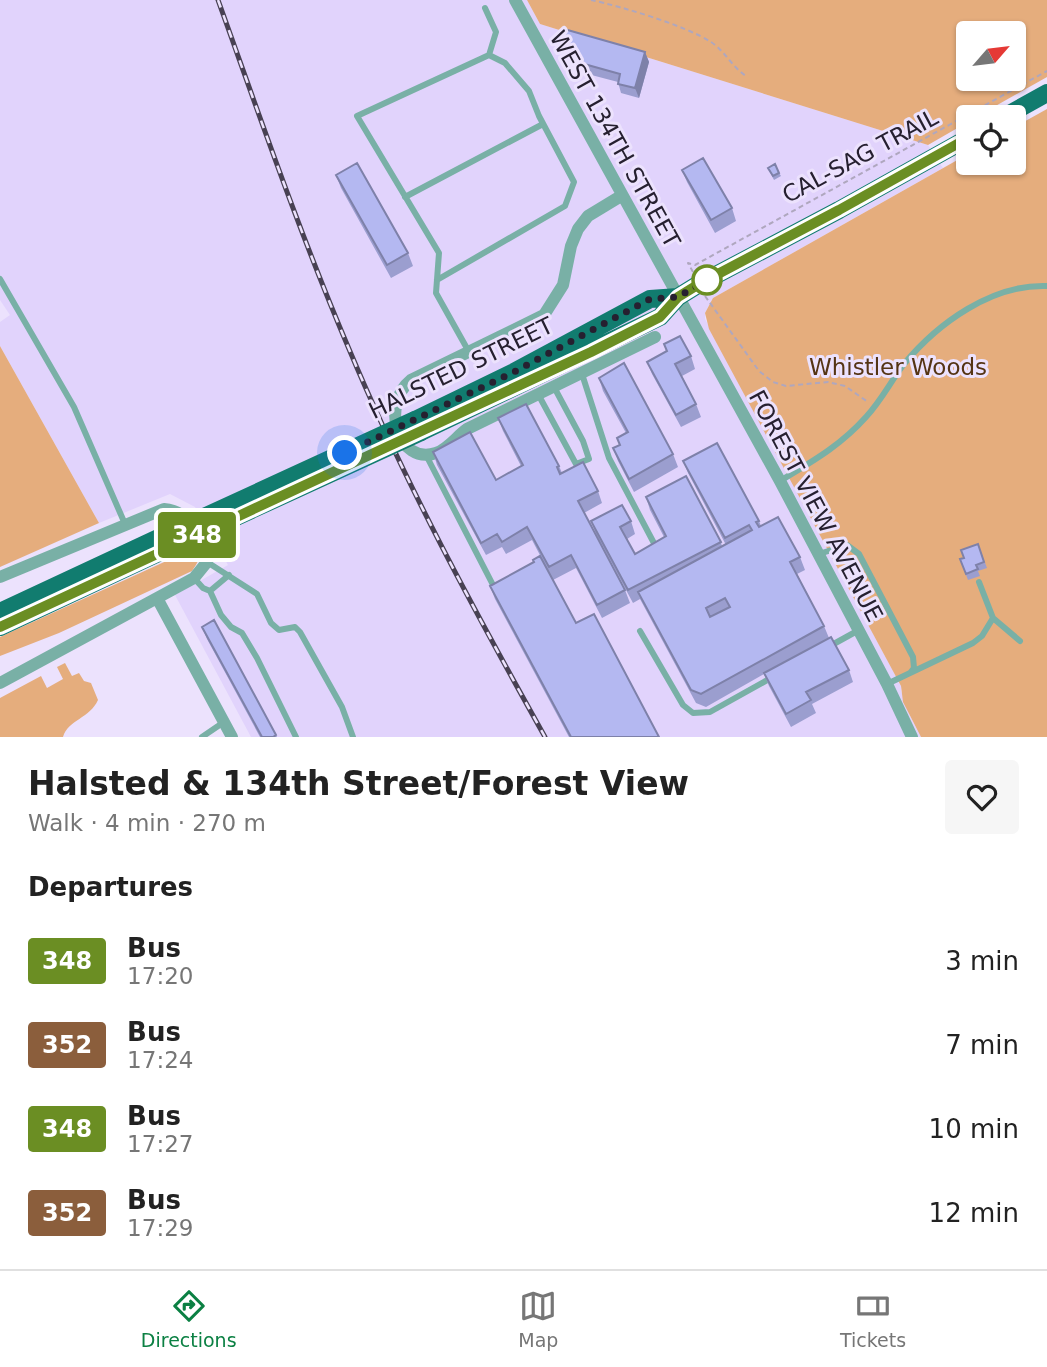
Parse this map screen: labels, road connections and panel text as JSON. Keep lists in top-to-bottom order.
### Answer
{
  "streets": {
    "main road": ["HALSTED STREET"],
    "street": ["WEST 134TH STREET", "FOREST VIEW AVENUE"],
    "path": ["CAL-SAG TRAIL"]
  },
  "crossings": [
    ["WEST 134TH STREET", "HALSTED STREET"],
    ["WEST 134TH STREET", "FOREST VIEW AVENUE"],
    ["HALSTED STREET", "FOREST VIEW AVENUE"]
  ],
  "parks": ["Whistler Woods"],
  "lines": ["bus line 348"],
  "north": "top right",
  "page": {
    "on_map": "348",
    "heading": [
      ["Halsted & 134th Street/Forest View", "Walk · 4 min · 270 m"],
      "Departures"
    ],
    "list": [
      {
        "mark": "348",
        "name": "Bus",
        "note": "17:20",
        "value": "3 min"
      },
      {
        "mark": "352",
        "name": "Bus",
        "note": "17:24",
        "value": "7 min"
      },
      {
        "mark": "348",
        "name": "Bus",
        "note": "17:27",
        "value": "10 min"
      },
      {
        "mark": "352",
        "name": "Bus",
        "note": "17:29",
        "value": "12 min"
      }
    ],
    "tabs": ["Directions", "Map", "Tickets"]
  }
}
